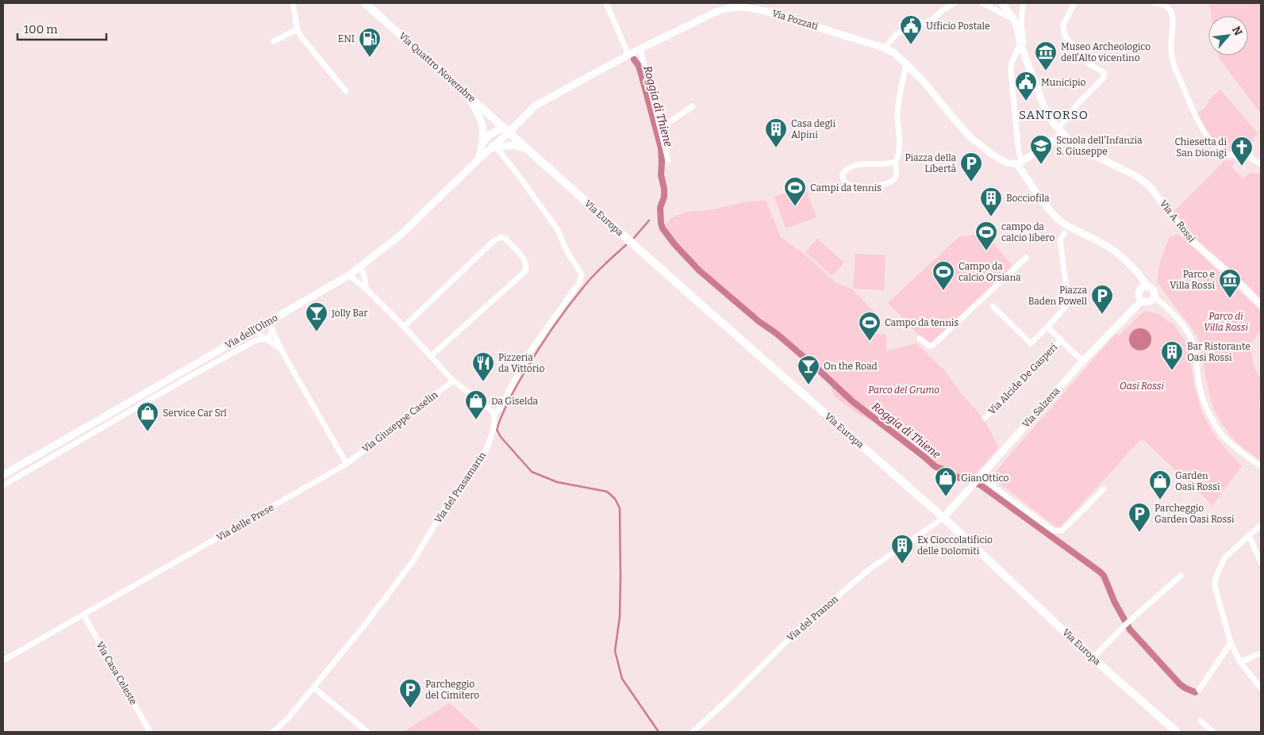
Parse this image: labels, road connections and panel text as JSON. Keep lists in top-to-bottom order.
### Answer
{
  "streets": {
    "main road": ["Via Quattro Novembre", "Via Europa"],
    "street": [
      "Via Pozzati",
      "Via A. Rossi",
      "Via dell'Olmo",
      "Via Alcide De Gasperi",
      "Via Salzena",
      "Via Giuseppe Caselin",
      "Via del Prasamarin",
      "Via delle Prese",
      "Via del Pranon",
      "Via Casa Celeste"
    ]
  },
  "crossings": [
    ["Via Pozzati", "Via Quattro Novembre"],
    ["Via Pozzati", "Via Europa"],
    ["Via Pozzati", "Via dell'Olmo"],
    ["Via Quattro Novembre", "Via Europa"],
    ["Via Quattro Novembre", "Via dell'Olmo"],
    ["Via Europa", "Via dell'Olmo"],
    ["Via Europa", "Via Salzena"],
    ["Via Europa", "Via del Pranon"],
    ["Via dell'Olmo", "Via del Prasamarin"],
    ["Via Salzena", "Via del Pranon"],
    ["Via Giuseppe Caselin", "Via delle Prese"],
    ["Via delle Prese", "Via Casa Celeste"]
  ],
  "districts": ["SANTORSO"],
  "water": ["Roggia di Thiene"],
  "parks": ["Parco di Villa Rossi", "Oasi Rossi", "Parco del Grumo"],
  "places": {
    "public building": ["Ufficio Postale", "Municipio"],
    "fuel station": ["ENI"],
    "museum": ["Museo Archeologico dell'Alto vicentino", "Parco e Villa Rossi"],
    "building": [
      "Casa degli Alpini",
      "Bocciofila",
      "Bar Ristorante Oasi Rossi",
      "Ex Cioccolatificio delle Dolomiti"
    ],
    "school or university": ["Scuola dell'Infanzia S. Giuseppe"],
    "church": ["Chiesetta di San Dionigi"],
    "parking": [
      "Piazza della Libertà",
      "Piazza Baden Powell",
      "Parcheggio Garden Oasi Rossi",
      "Parcheggio del Cimitero"
    ],
    "sports": [
      "Campi da tennis",
      "campo da calcio libero",
      "Campo da calcio Orsiana",
      "Campo da tennis"
    ],
    "bar": ["Jolly Bar", "On the Road"],
    "restaurant": ["Pizzeria da Vittorio"],
    "shop": [
      "Da Giselda",
      "Service Car Srl",
      "GianOttico",
      "Garden Oasi Rossi"
    ]
  },
  "scale_bar": "100 m",
  "north": "top right"
}
